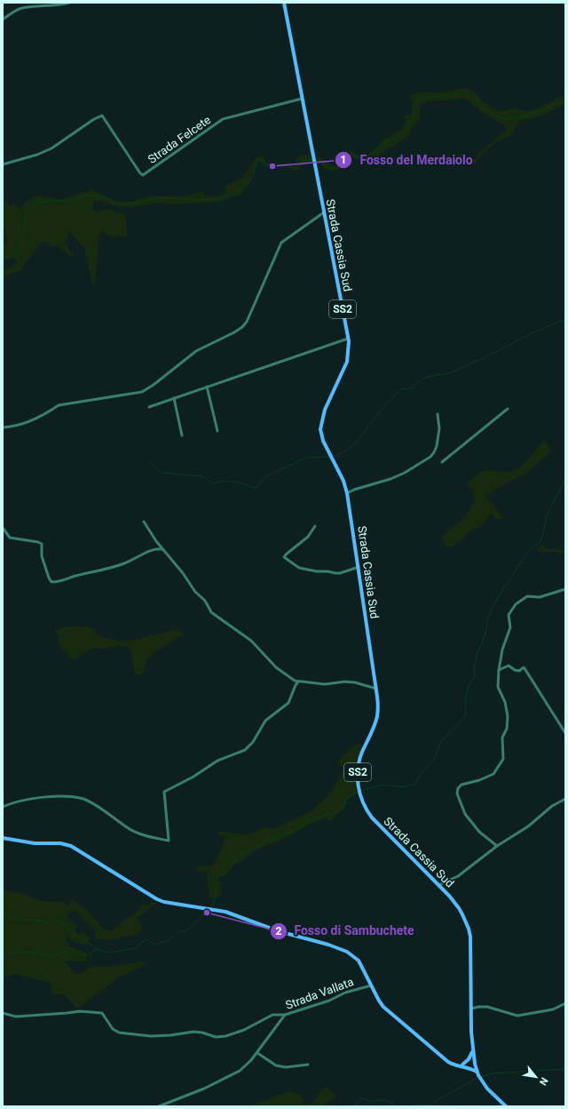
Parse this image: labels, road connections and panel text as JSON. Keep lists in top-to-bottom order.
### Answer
{
  "streets": {
    "main road": ["Strada Cassia Sud", "SS2"],
    "street": ["Strada Felcete", "Strada Vallata"]
  },
  "crossings": [
    ["Strada Felcete", "Strada Cassia Sud"]
  ],
  "places": ["Fosso del Merdaiolo", "Fosso di Sambuchete"],
  "north": "bottom right"
}
